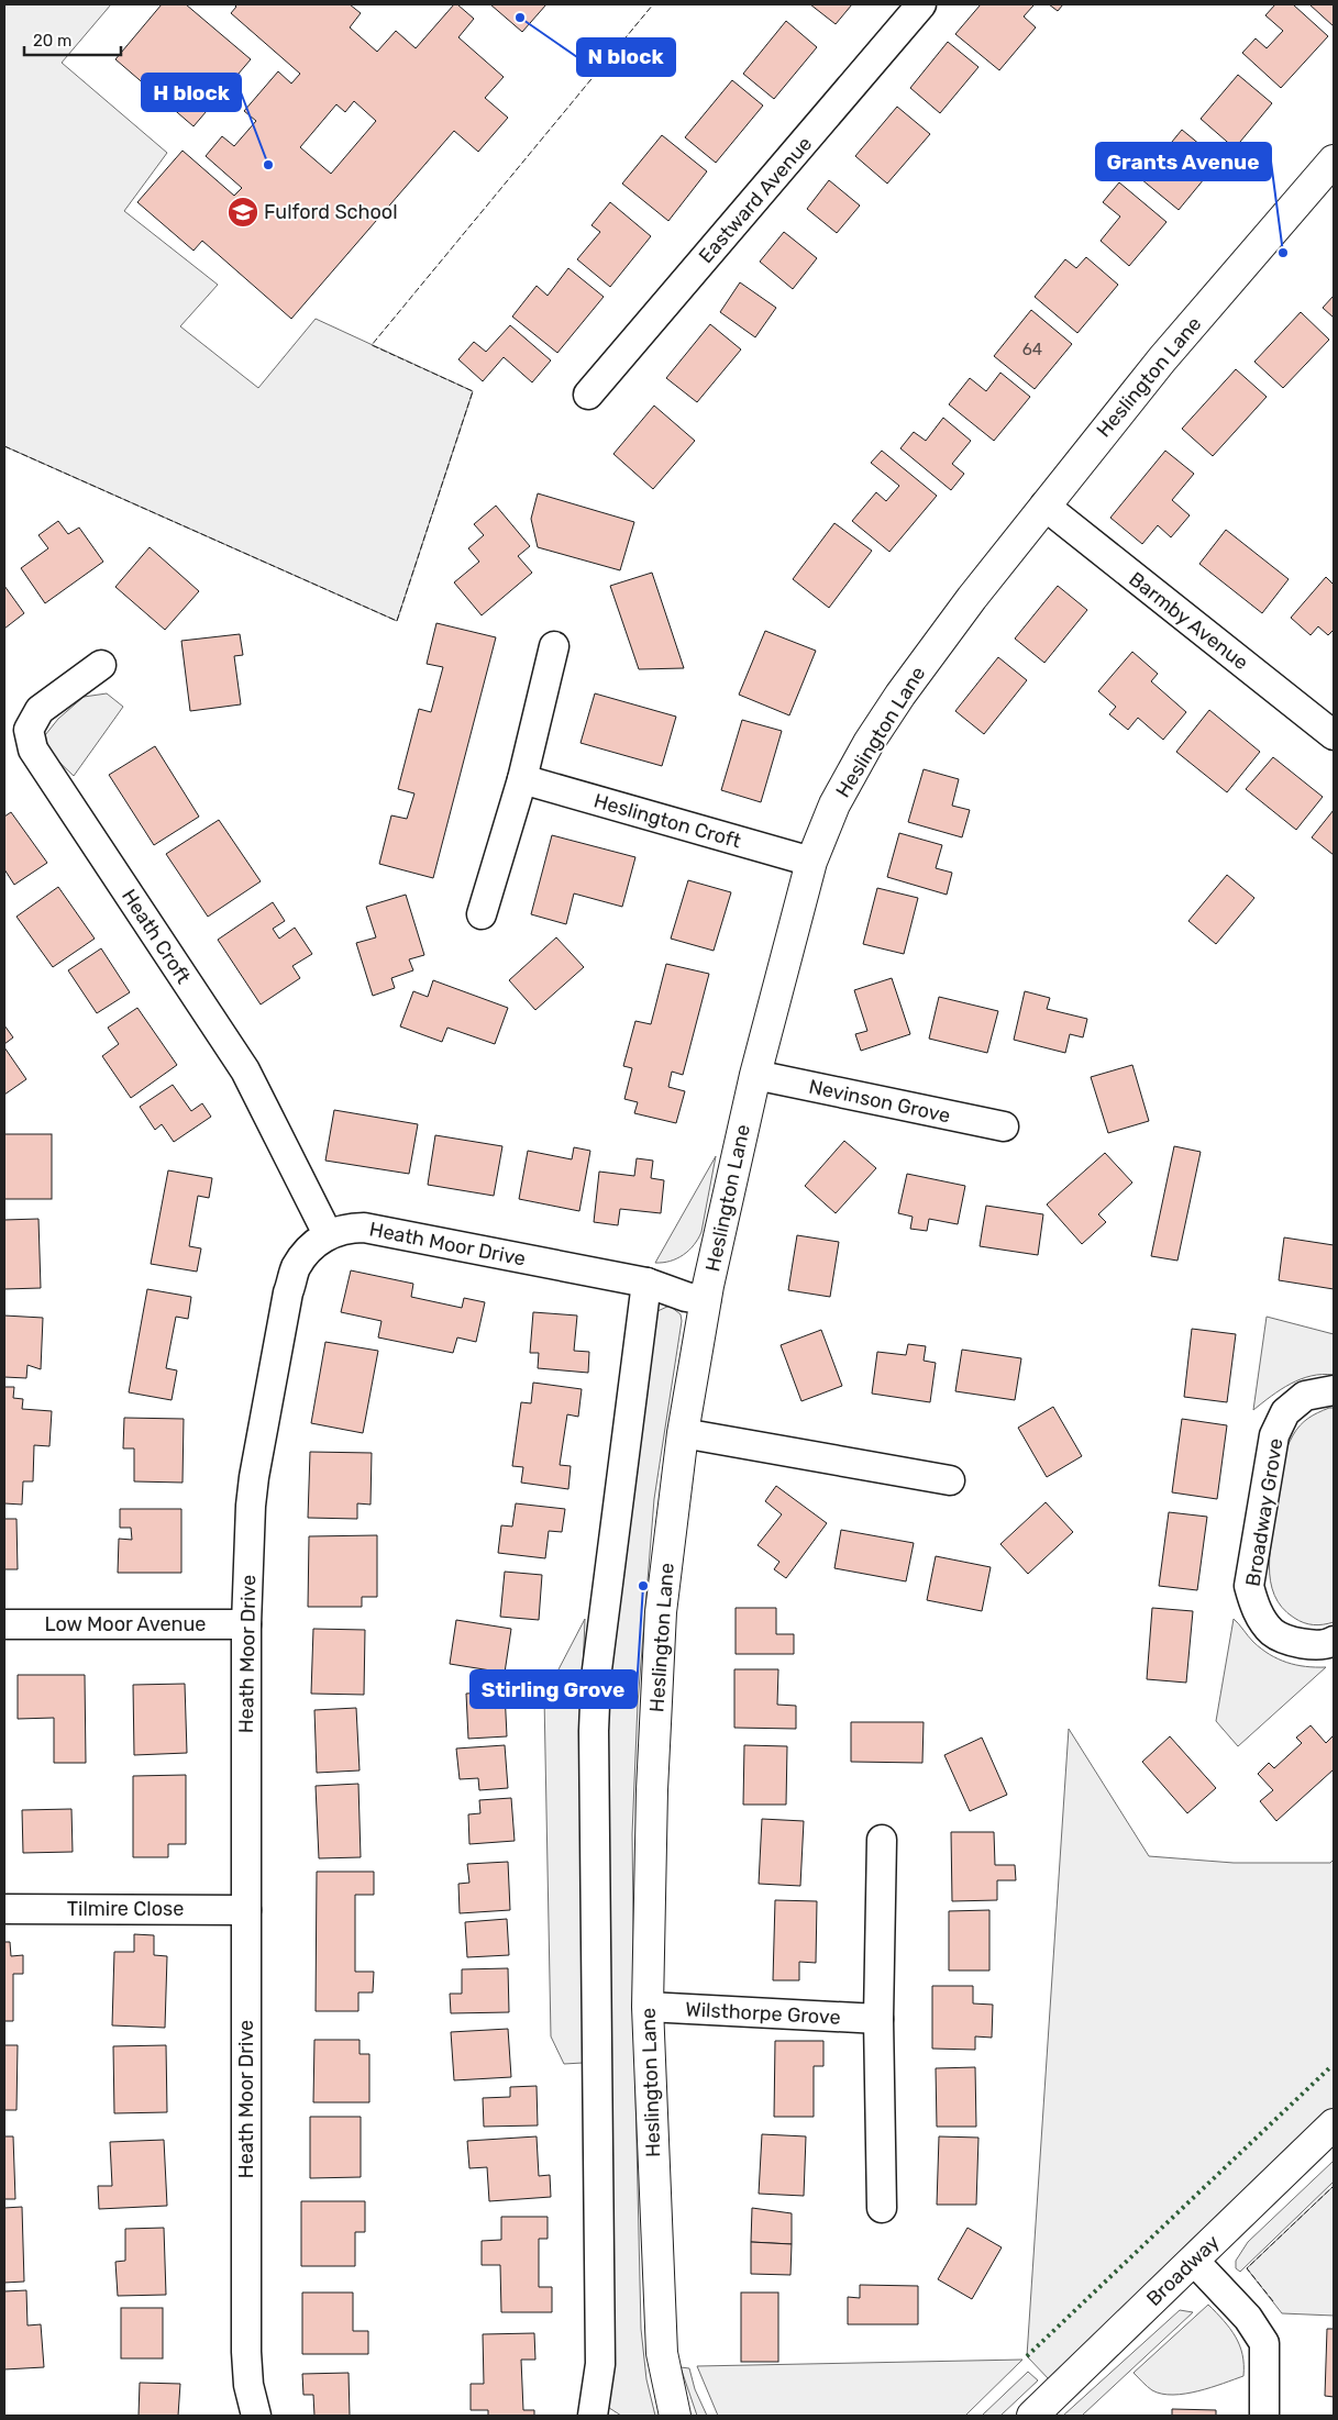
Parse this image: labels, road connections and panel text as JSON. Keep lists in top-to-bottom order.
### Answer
{
  "streets": {
    "street": [
      "Eastward Avenue",
      "Heslington Lane",
      "Barmby Avenue",
      "Heslington Croft",
      "Heath Croft",
      "Nevinson Grove",
      "Heath Moor Drive",
      "Broadway Grove",
      "Low Moor Avenue",
      "Tilmire Close",
      "Wilsthorpe Grove",
      "Broadway"
    ]
  },
  "crossings": [
    ["Heslington Lane", "Barmby Avenue"],
    ["Heslington Lane", "Heslington Croft"],
    ["Heslington Lane", "Nevinson Grove"],
    ["Heslington Lane", "Heath Moor Drive"],
    ["Heslington Lane", "Wilsthorpe Grove"],
    ["Heath Croft", "Heath Moor Drive"],
    ["Heath Moor Drive", "Low Moor Avenue"],
    ["Heath Moor Drive", "Tilmire Close"]
  ],
  "places": {
    "other": [
      "N block",
      "H block",
      "Grants Avenue",
      "Stirling Grove"
    ],
    "school or university": ["Fulford School"]
  },
  "house_numbers": ["64"],
  "scale_bar": "20 m"
}
